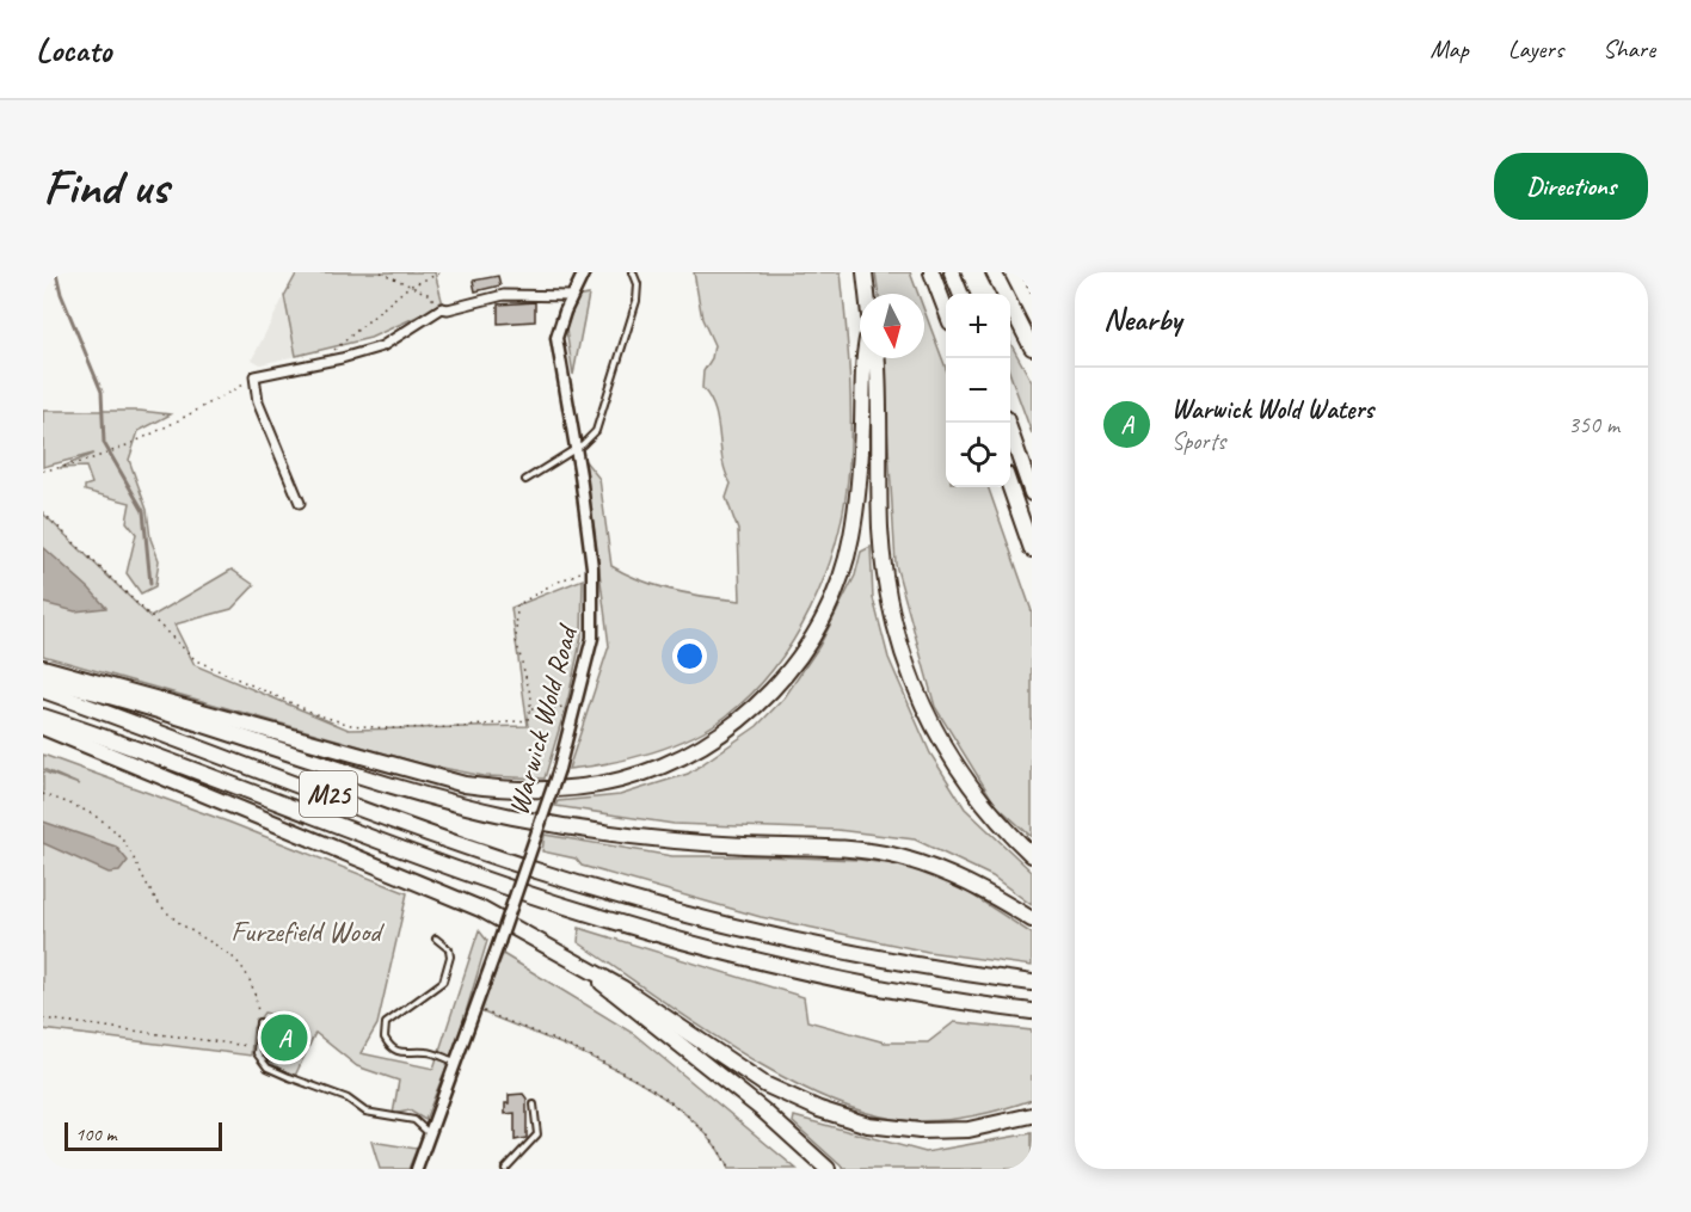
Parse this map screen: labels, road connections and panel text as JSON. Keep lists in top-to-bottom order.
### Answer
{
  "streets": {
    "highway": ["M25"],
    "street": ["Warwick Wold Road"]
  },
  "parks": ["Furzefield Wood"],
  "scale_bar": "100 m",
  "north": "bottom",
  "page": {
    "header": "Locato",
    "nav": ["Map", "Layers", "Share"],
    "buttons": "Directions",
    "title": "Find us",
    "heading": "Nearby",
    "map_buttons": ["+", "−"],
    "list": [
      {
        "mark": "A",
        "name": "Warwick Wold Waters",
        "note": "Sports",
        "value": "350 m"
      }
    ],
    "pins": "A",
    "scale": "100 m"
  }
}
